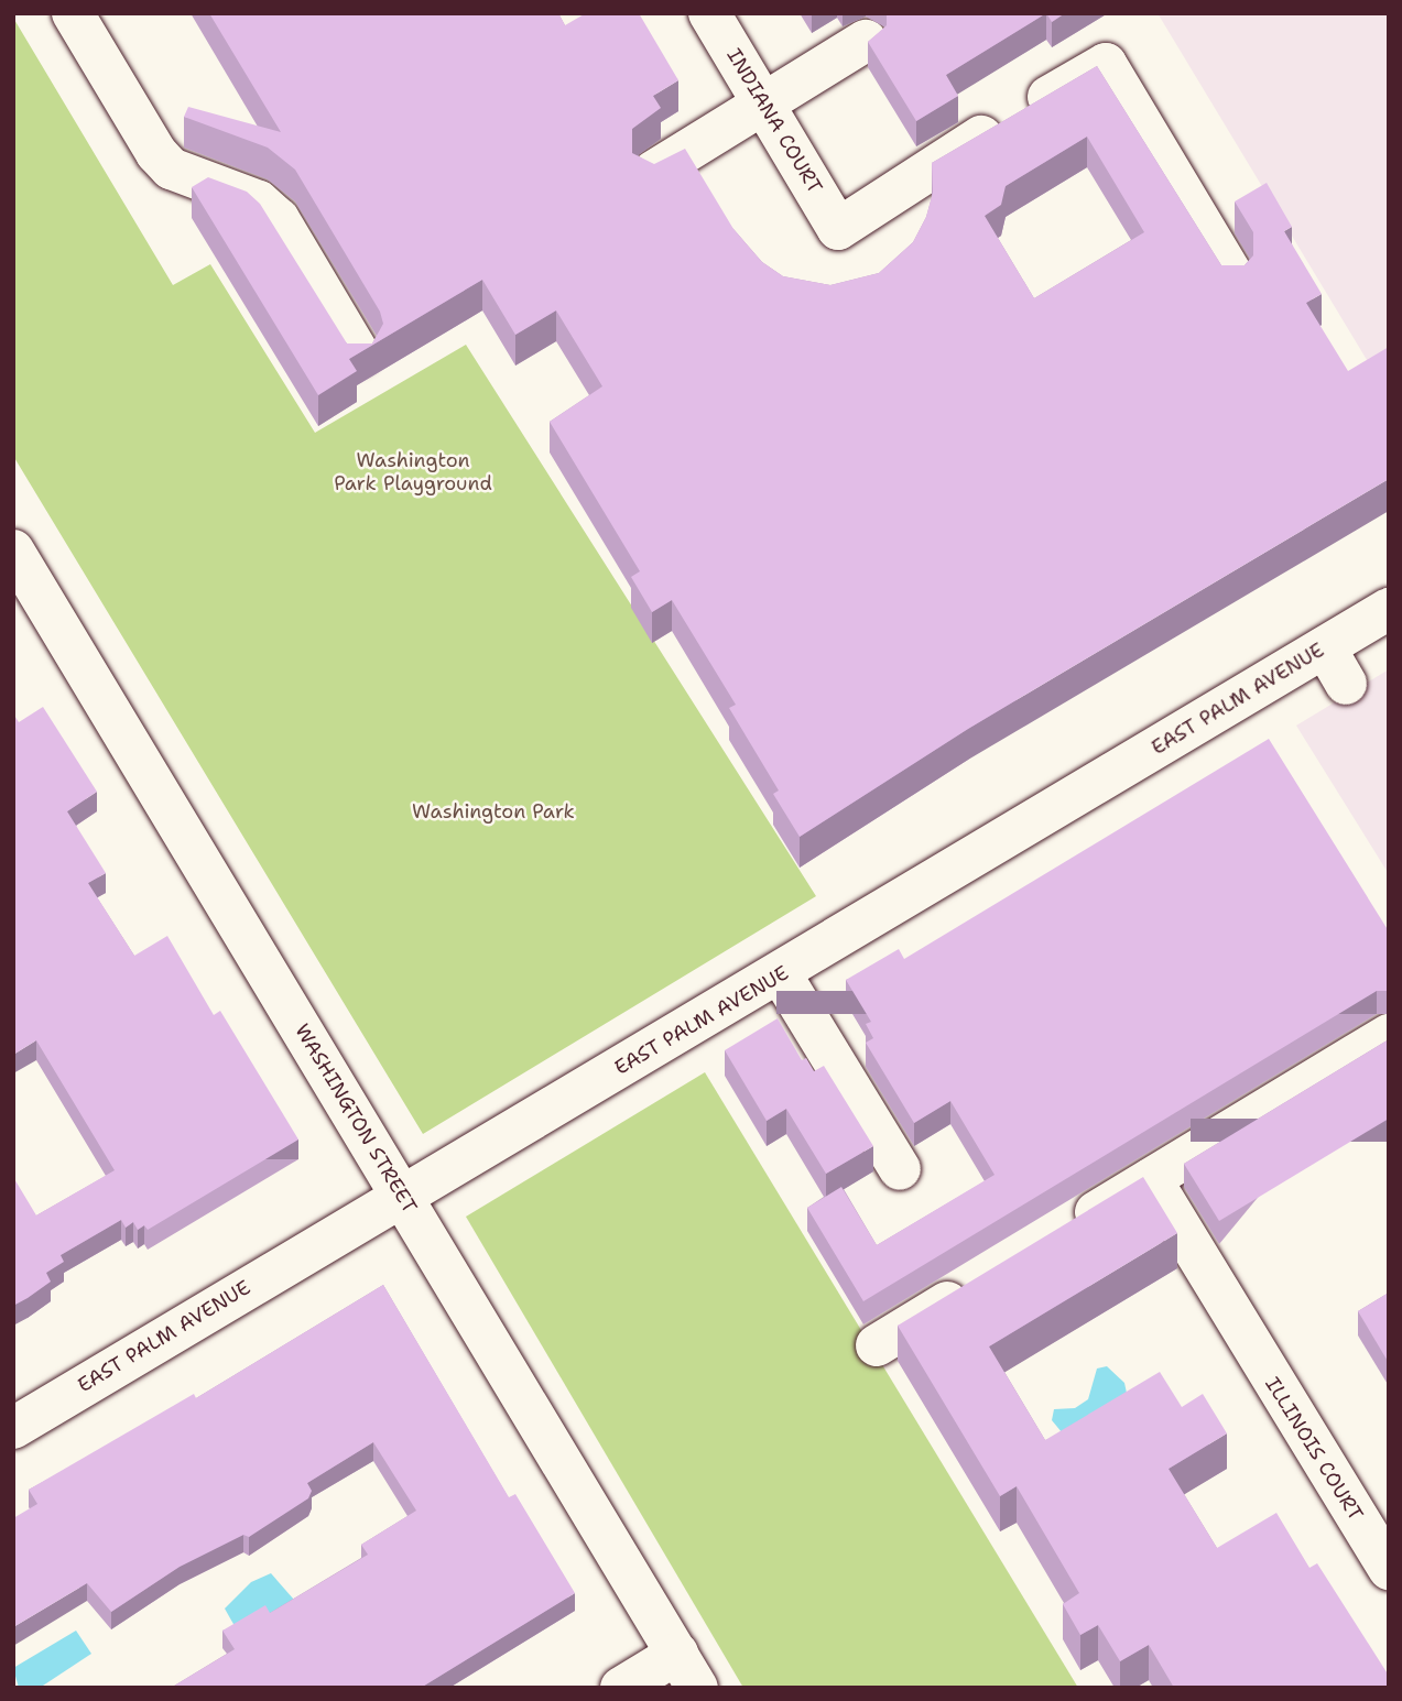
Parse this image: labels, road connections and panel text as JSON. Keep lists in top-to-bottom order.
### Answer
{
  "streets": {
    "street": [
      "INDIANA COURT",
      "EAST PALM AVENUE",
      "WASHINGTON STREET",
      "ILLINOIS COURT"
    ]
  },
  "crossings": [
    ["EAST PALM AVENUE", "WASHINGTON STREET"]
  ],
  "parks": ["Washington Park Playground", "Washington Park"]
}
